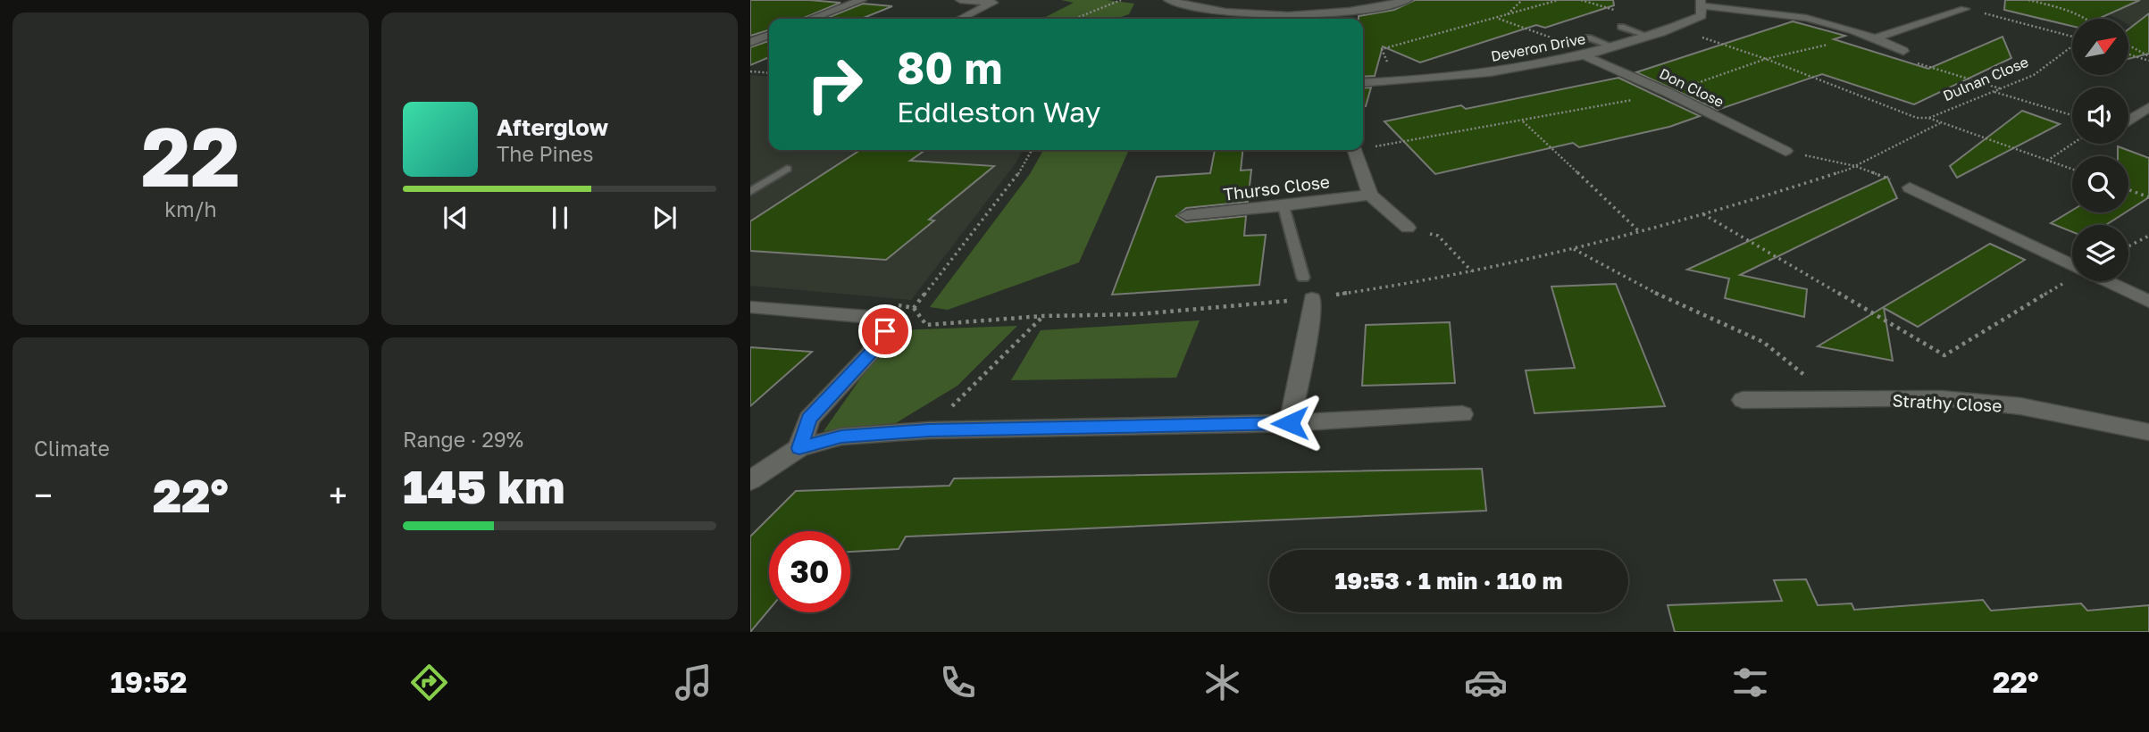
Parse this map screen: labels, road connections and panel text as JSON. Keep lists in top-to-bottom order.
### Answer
{
  "streets": {
    "street": [
      "Deveron Drive",
      "Don Close",
      "Thurso Close",
      "Strathy Close"
    ],
    "path": ["Dulnan Close"]
  },
  "crossings": [
    ["Deveron Drive", "Don Close"]
  ],
  "north": "top right",
  "page": {
    "tile": [
      ["22", "km/h"],
      "Climate",
      ["Range · 29%", "145 km"]
    ],
    "turn": ["80 m", "Eddleston Way"],
    "song": ["Afterglow", "The Pines"],
    "heat": ["−", "22°", "+"],
    "limit": "30",
    "trip": "19:53 · 1 min · 110 m",
    "tabs": ["19:52", "22°"]
  }
}
